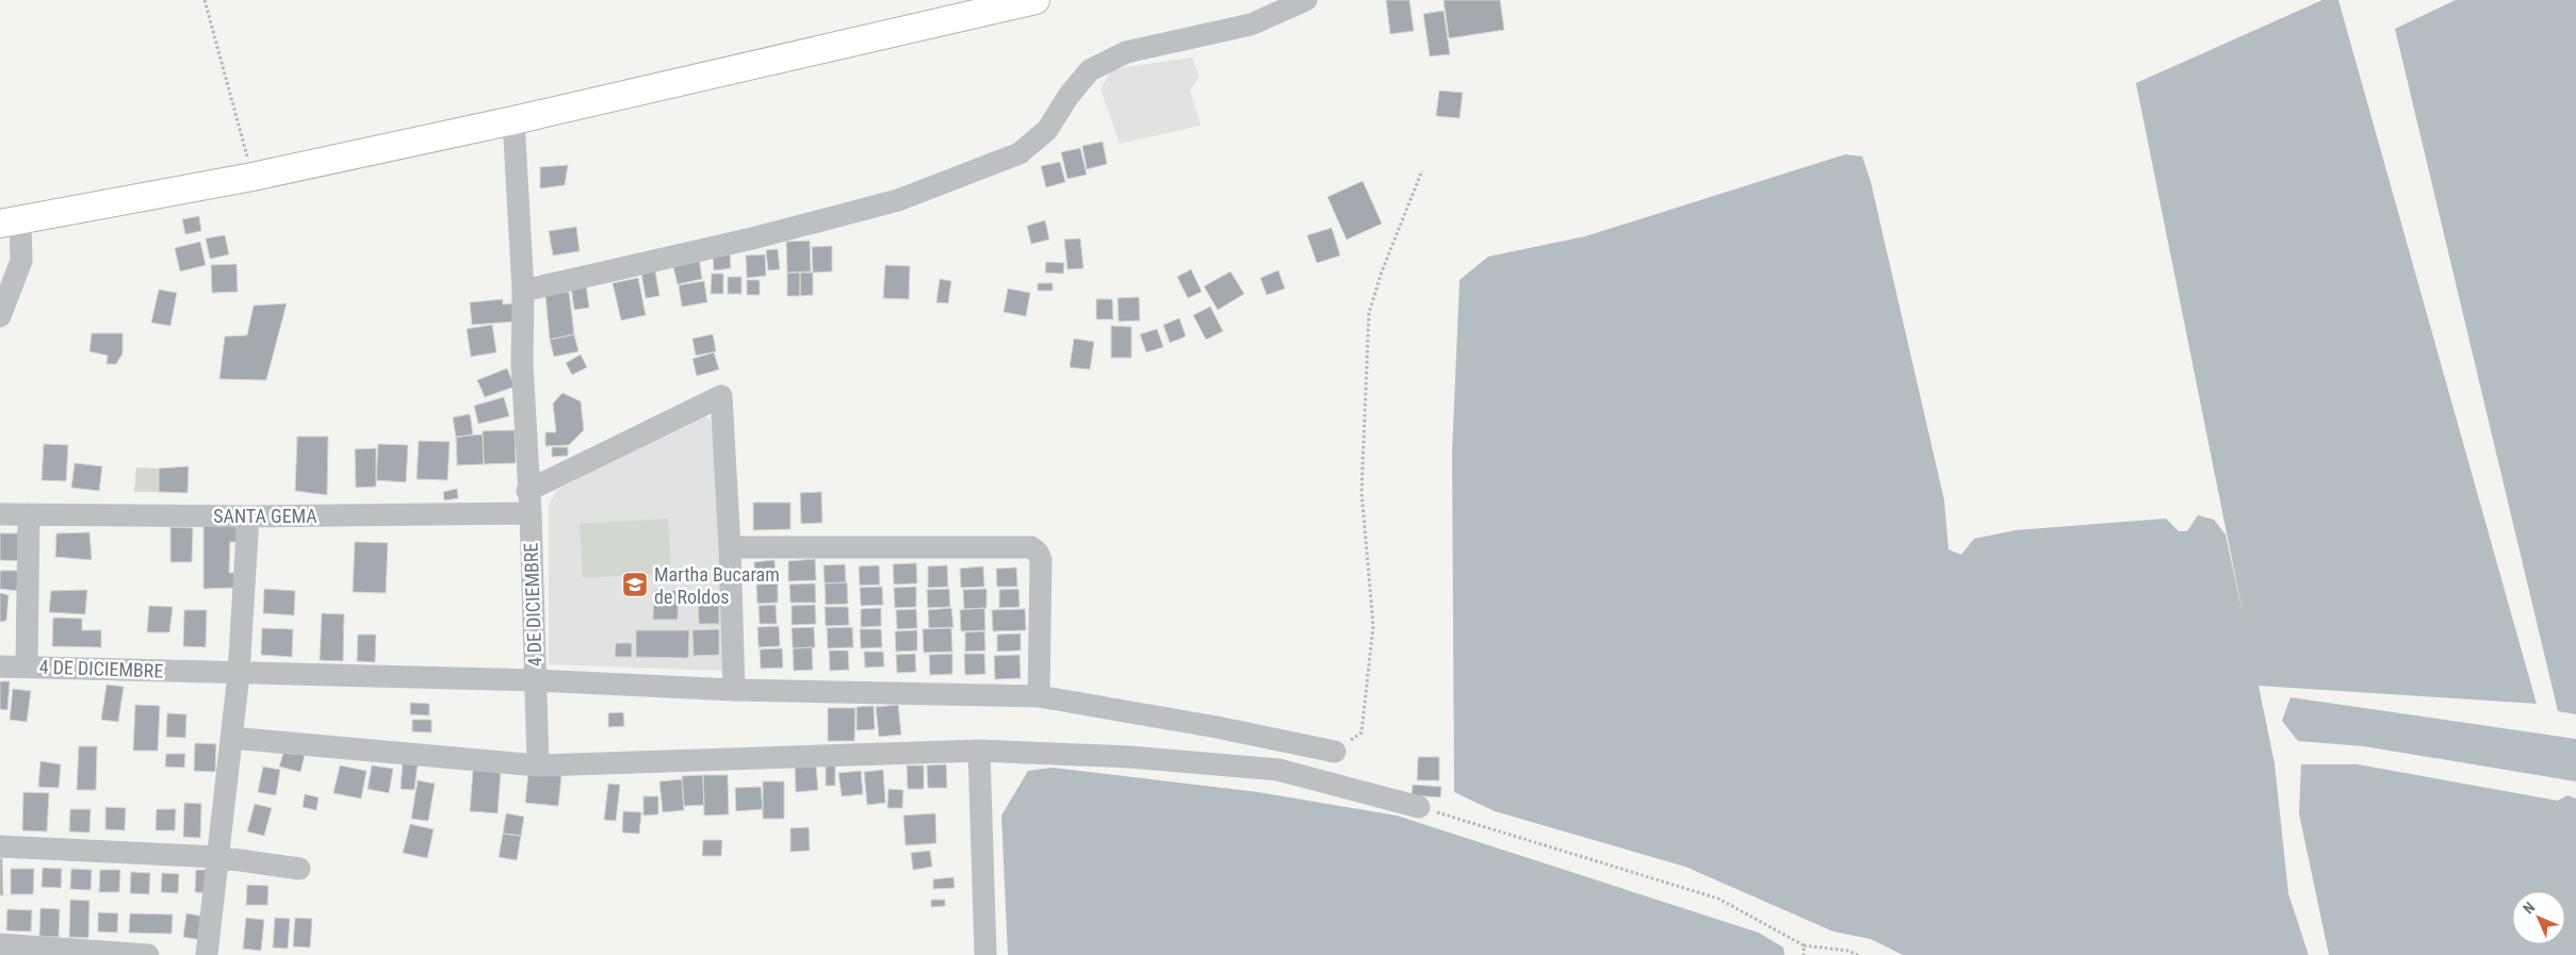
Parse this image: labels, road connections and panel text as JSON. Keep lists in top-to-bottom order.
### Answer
{
  "streets": {
    "street": ["SANTA GEMA", "4 DE DICIEMBRE"]
  },
  "crossings": [
    ["SANTA GEMA", "4 DE DICIEMBRE"]
  ],
  "places": {
    "school or university": ["Martha Bucaram de Roldos"]
  },
  "north": "top left"
}
